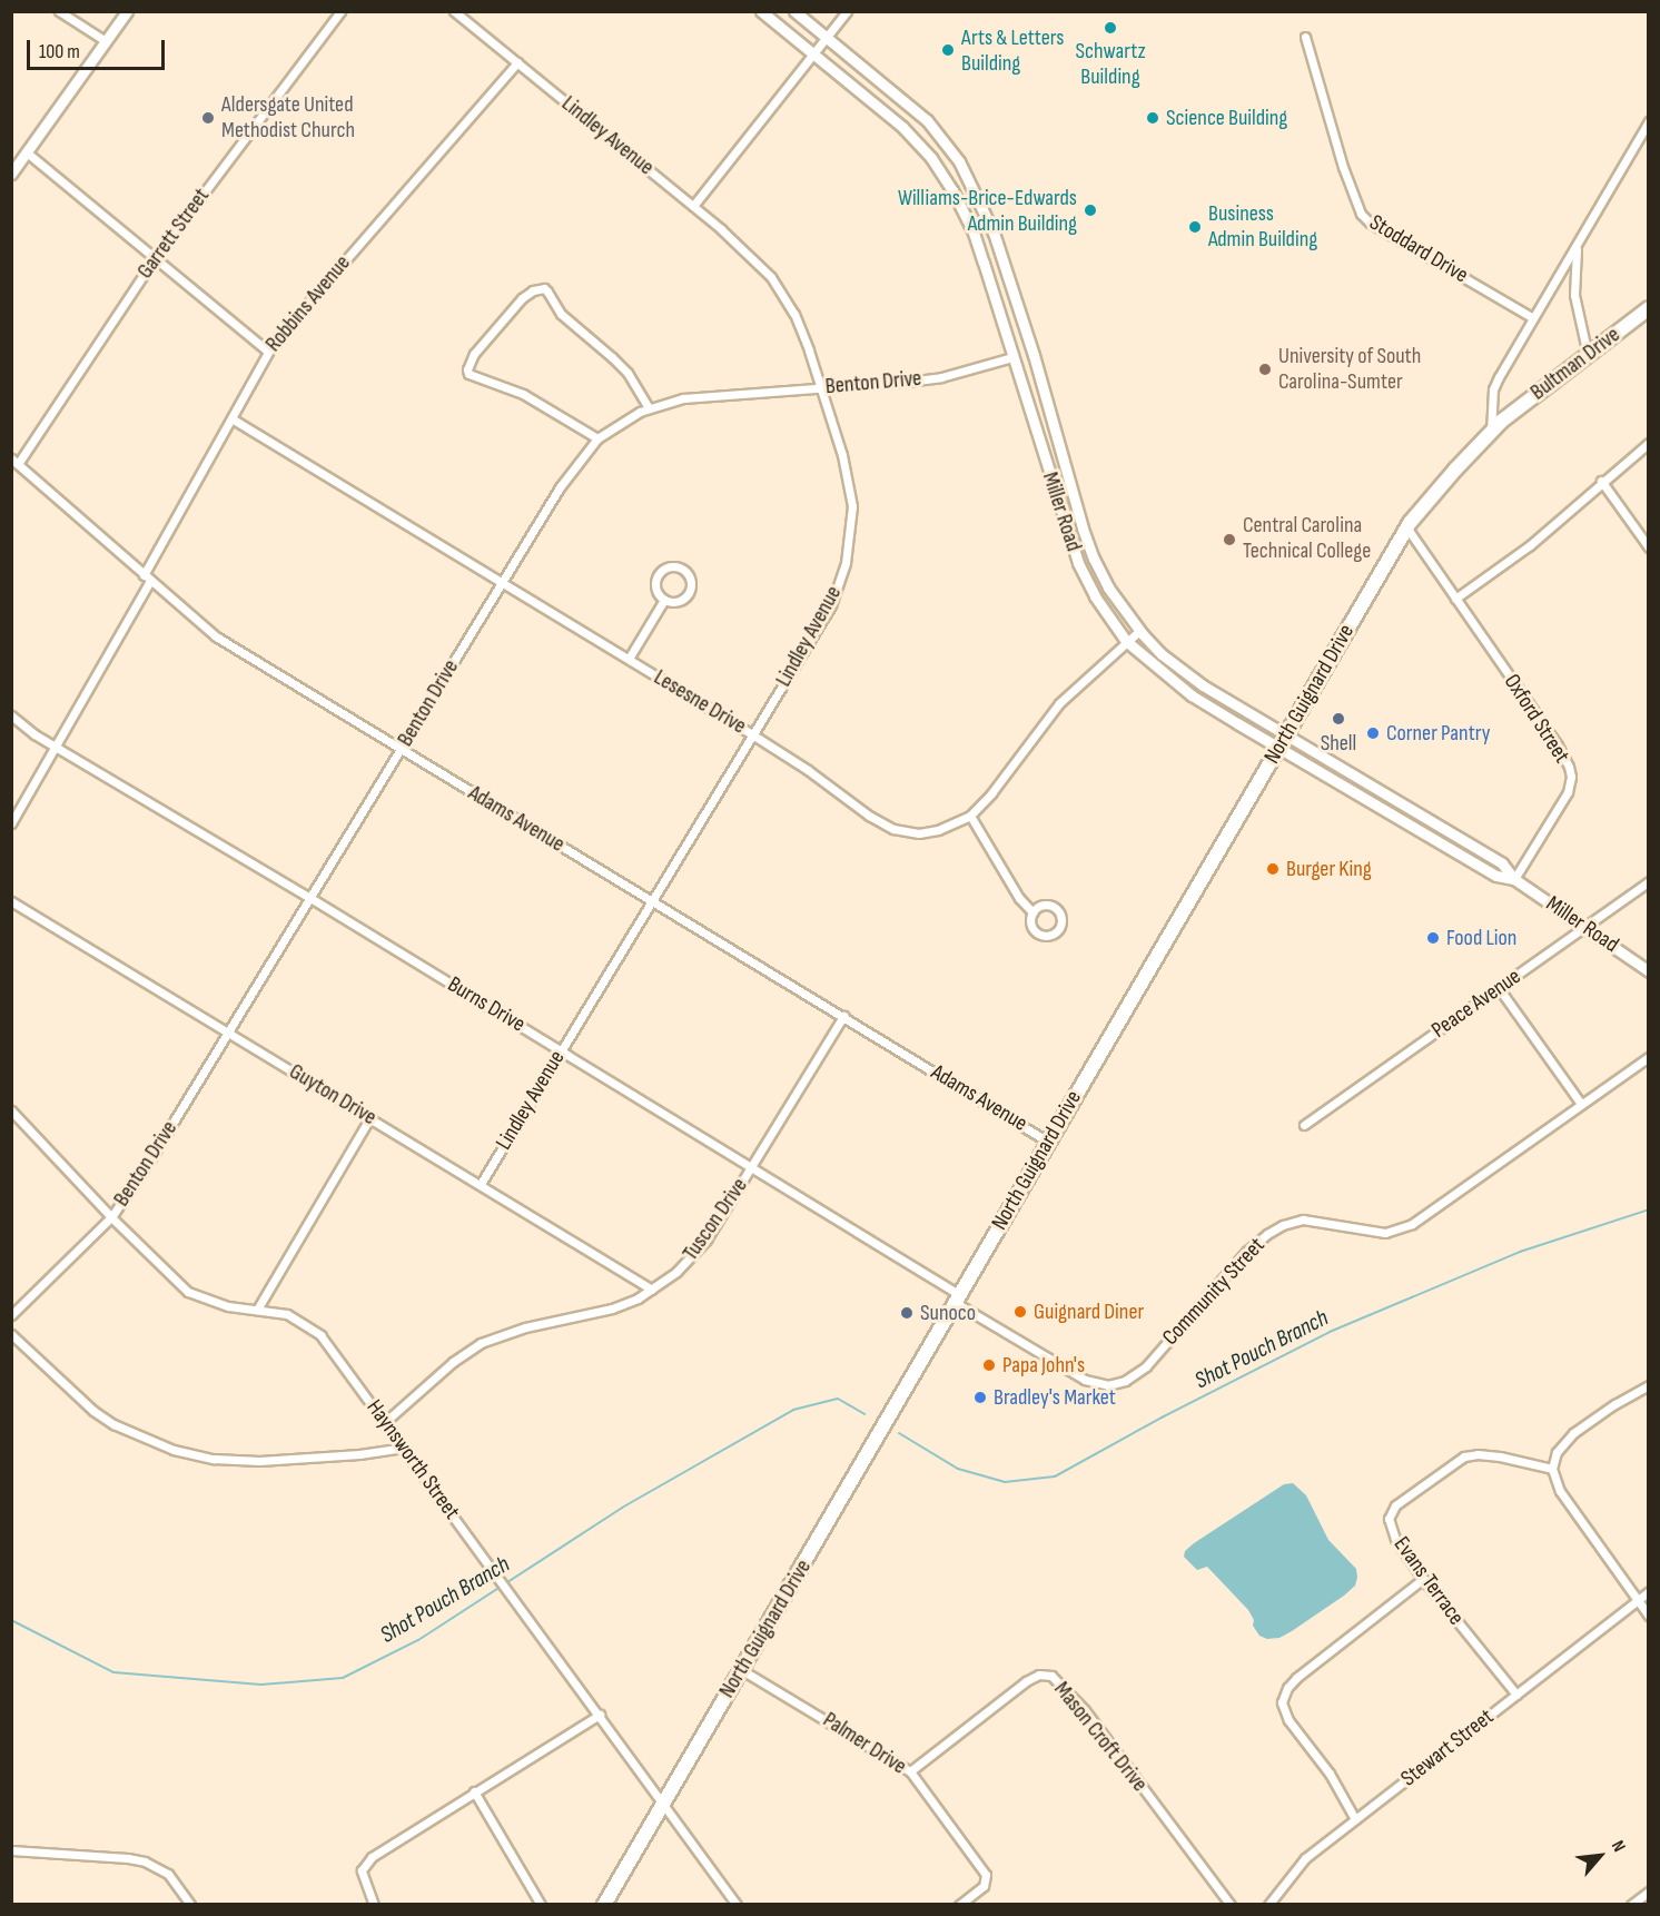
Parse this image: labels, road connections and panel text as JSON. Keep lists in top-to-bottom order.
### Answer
{
  "streets": {
    "highway": ["Bultman Drive", "North Guignard Drive"],
    "street": [
      "Lindley Avenue",
      "Garrett Street",
      "Stoddard Drive",
      "Robbins Avenue",
      "Benton Drive",
      "Miller Road",
      "Lesesne Drive",
      "Oxford Street",
      "Adams Avenue",
      "Peace Avenue",
      "Burns Drive",
      "Guyton Drive",
      "Tuscon Drive",
      "Community Street",
      "Haynsworth Street",
      "Evans Terrace",
      "Mason Croft Drive",
      "Palmer Drive",
      "Stewart Street"
    ]
  },
  "crossings": [
    ["Lindley Avenue", "Robbins Avenue"],
    ["Lindley Avenue", "Benton Drive"],
    ["Lindley Avenue", "Lesesne Drive"],
    ["Lindley Avenue", "Adams Avenue"],
    ["Lindley Avenue", "Burns Drive"],
    ["Lindley Avenue", "Guyton Drive"],
    ["Garrett Street", "Adams Avenue"],
    ["Robbins Avenue", "Lesesne Drive"],
    ["Robbins Avenue", "Adams Avenue"],
    ["Robbins Avenue", "Burns Drive"],
    ["Bultman Drive", "North Guignard Drive"],
    ["Benton Drive", "Miller Road"],
    ["Benton Drive", "Lesesne Drive"],
    ["Benton Drive", "Adams Avenue"],
    ["Benton Drive", "Burns Drive"],
    ["Benton Drive", "Guyton Drive"],
    ["Benton Drive", "Haynsworth Street"],
    ["Miller Road", "North Guignard Drive"],
    ["Miller Road", "Lesesne Drive"],
    ["Miller Road", "Oxford Street"],
    ["Miller Road", "Peace Avenue"],
    ["North Guignard Drive", "Adams Avenue"],
    ["North Guignard Drive", "Burns Drive"],
    ["North Guignard Drive", "Community Street"],
    ["North Guignard Drive", "Haynsworth Street"],
    ["North Guignard Drive", "Palmer Drive"],
    ["Adams Avenue", "Tuscon Drive"],
    ["Burns Drive", "Tuscon Drive"],
    ["Burns Drive", "Community Street"],
    ["Guyton Drive", "Tuscon Drive"],
    ["Tuscon Drive", "Haynsworth Street"],
    ["Evans Terrace", "Stewart Street"],
    ["Mason Croft Drive", "Palmer Drive"]
  ],
  "water": ["Shot Pouch Branch"],
  "places": [
    "Schwartz Building",
    "Arts & Letters Building",
    "Aldersgate United Methodist Church",
    "Science Building",
    "Williams-Brice-Edwards Admin Building",
    "Business Admin Building",
    "University of South Carolina-Sumter",
    "Central Carolina Technical College",
    "Shell",
    "Corner Pantry",
    "Burger King",
    "Food Lion",
    "Guignard Diner",
    "Sunoco",
    "Papa John's",
    "Bradley's Market"
  ],
  "scale_bar": "100 m",
  "north": "top right"
}
